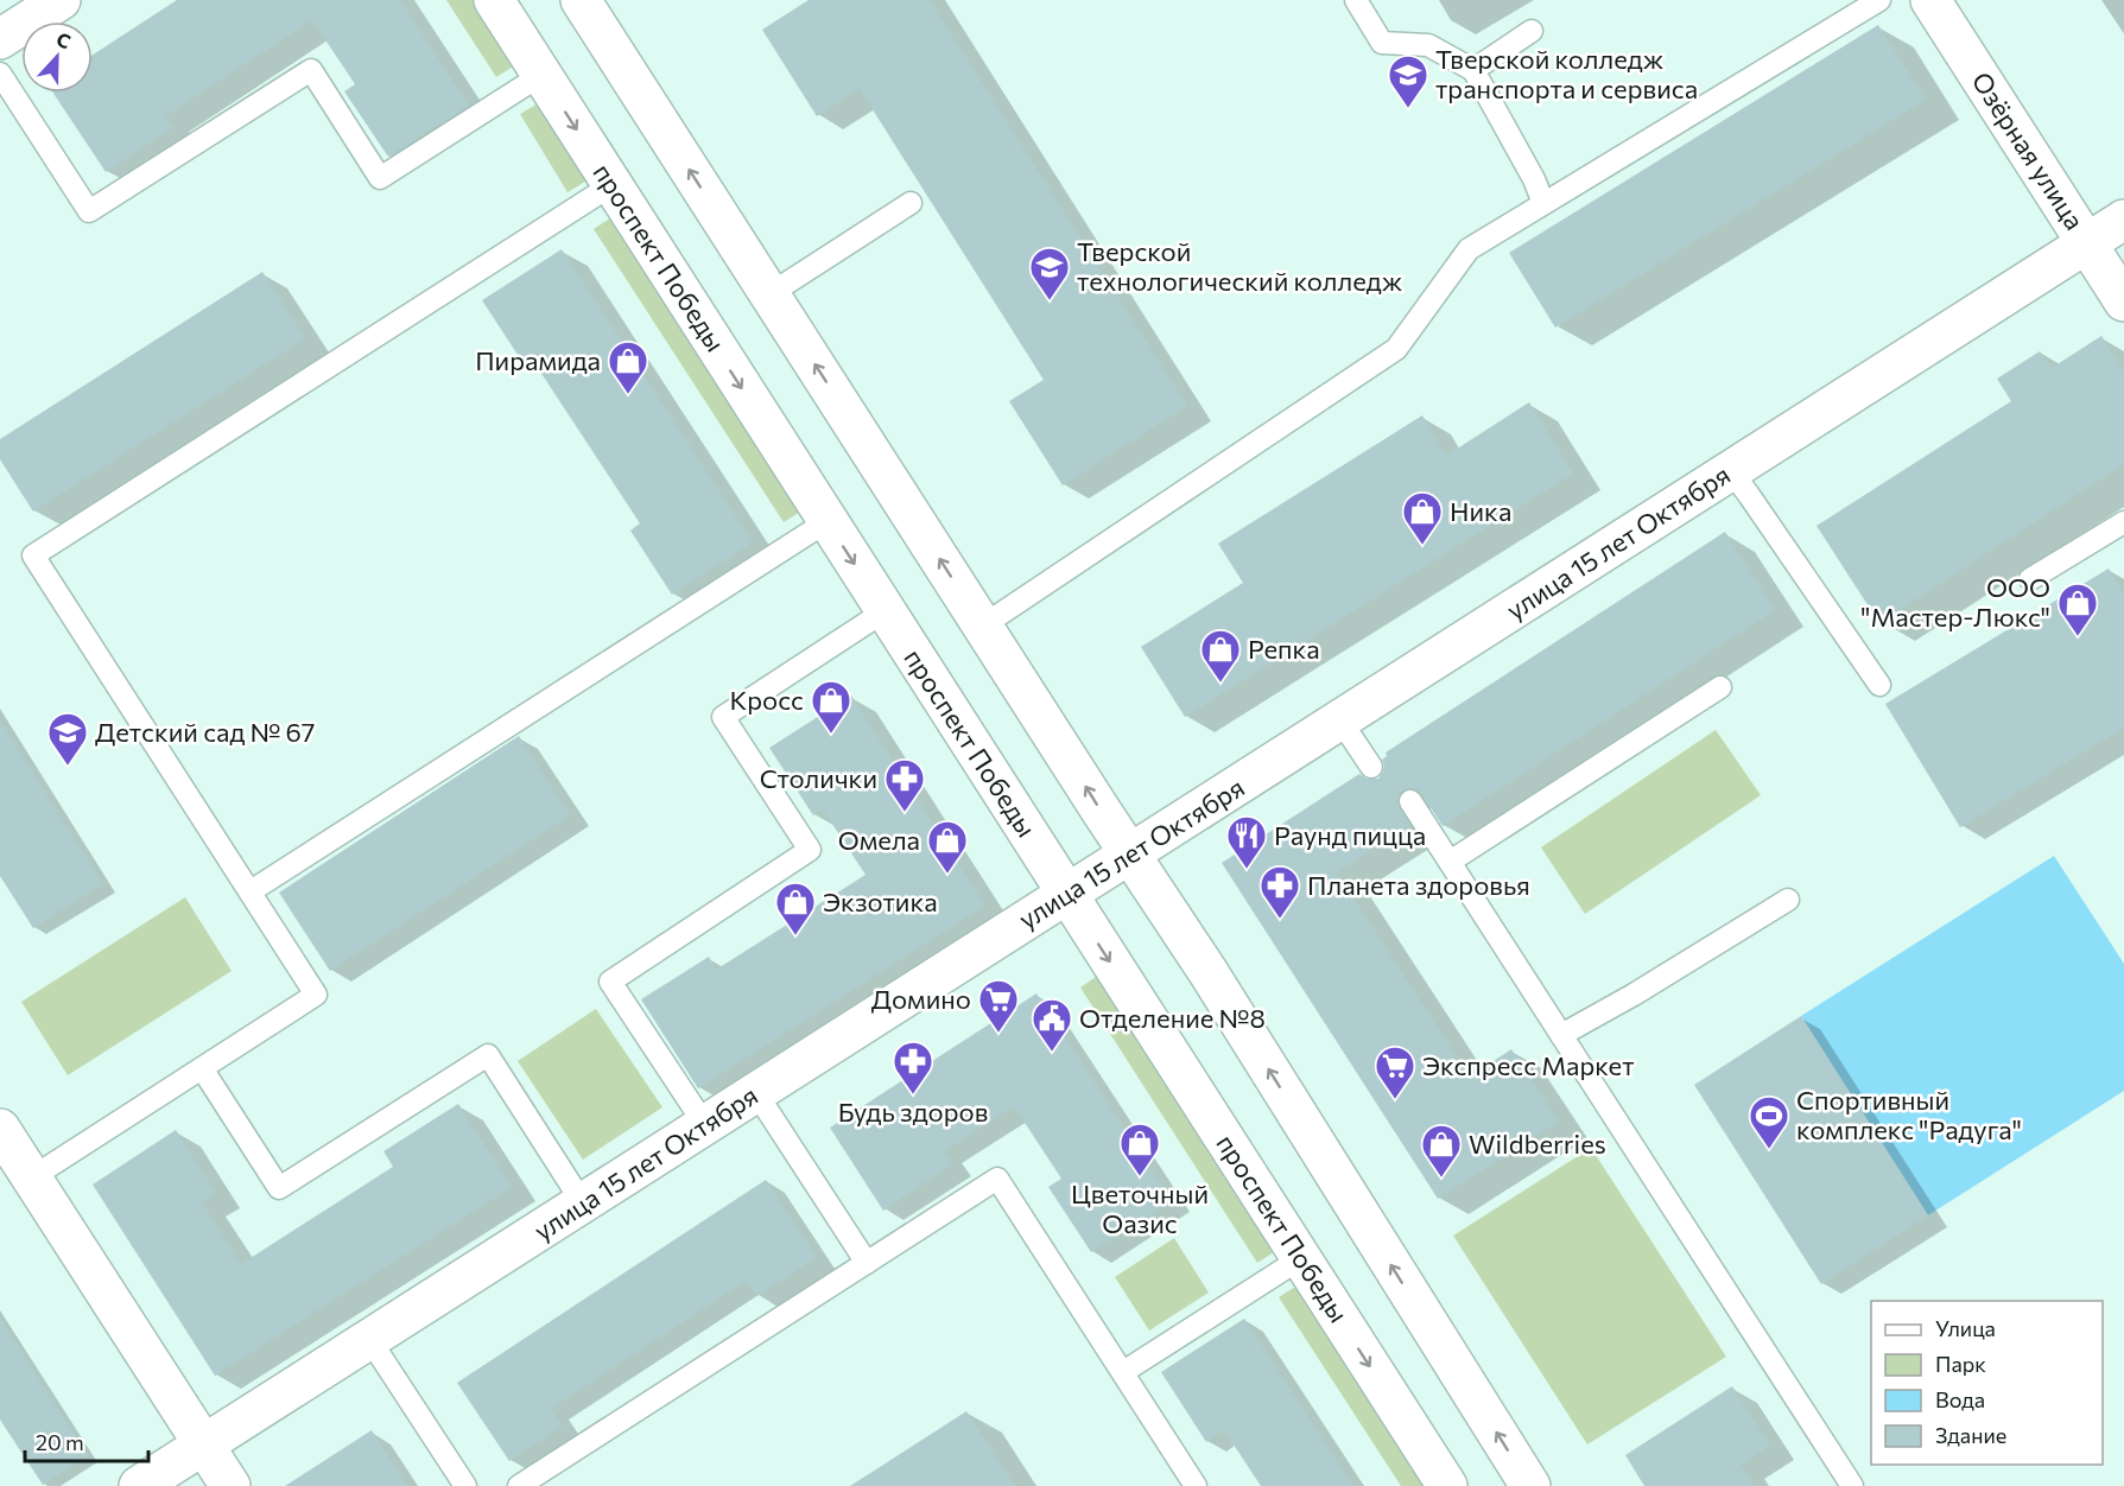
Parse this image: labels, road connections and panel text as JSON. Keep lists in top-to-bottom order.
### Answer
{
  "streets": {
    "main road": ["Озёрная улица", "проспект Победы", "улица 15 лет Октября"]
  },
  "crossings": [
    ["Озёрная улица", "улица 15 лет Октября"],
    ["проспект Победы", "улица 15 лет Октября"]
  ],
  "places": {
    "school or university": ["Тверской колледж транспорта и сервиса", "Тверской технологический колледж", "Детский сад № 67"],
    "shop": [
      "Пирамида",
      "Ника",
      "ООО \"Мастер-Люкс\"",
      "Репка",
      "Кросс",
      "Омела",
      "Экзотика",
      "Цветочный Оазис",
      "Wildberries"
    ],
    "pharmacy": ["Столички", "Планета здоровья", "Будь здоров"],
    "restaurant": ["Раунд пицца"],
    "supermarket": ["Домино", "Экспресс Маркет"],
    "public building": ["Отделение №8"],
    "sports": ["Спортивный комплекс \"Радуга\""]
  },
  "legend": [
    "Улица",
    "Парк",
    "Вода",
    "Здание"
  ],
  "scale_bar": "20 m",
  "north": "top"
}
